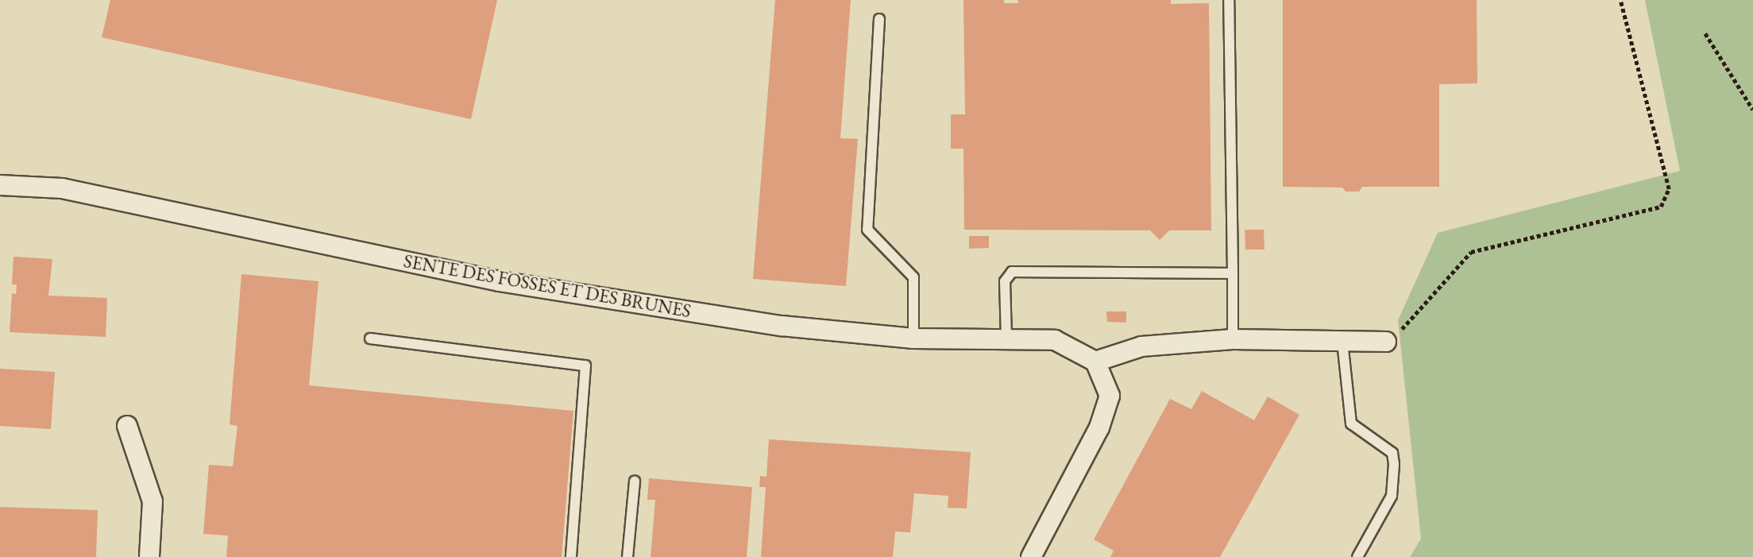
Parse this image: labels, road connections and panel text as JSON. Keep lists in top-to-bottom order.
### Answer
{
  "streets": {
    "street": ["SENTE DES FOSSES ET DES BRUNES"]
  }
}
